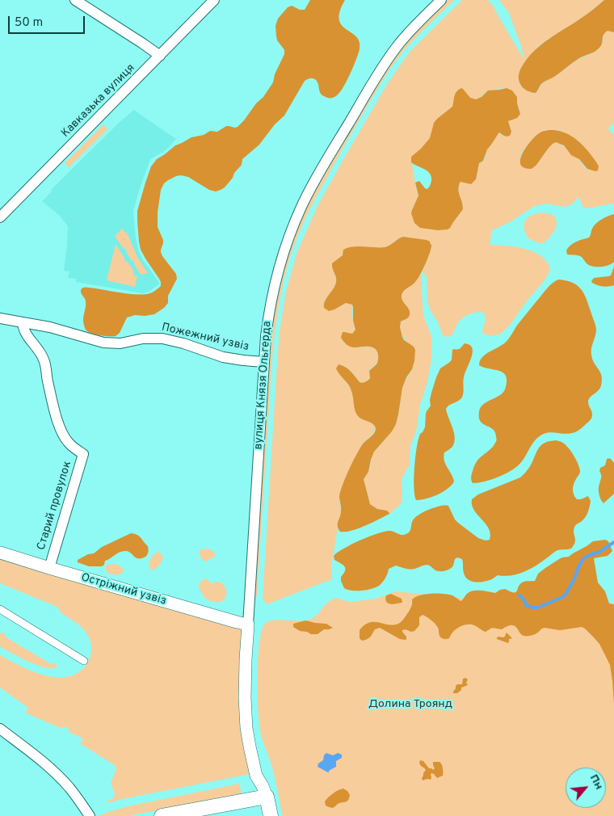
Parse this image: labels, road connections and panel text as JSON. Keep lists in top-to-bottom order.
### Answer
{
  "streets": {
    "main road": ["вулиця Князя Ольгерда"],
    "street": [
      "Кавказька вулиця",
      "Пожежний узвіз",
      "Старий провулок",
      "Остріжний узвіз"
    ]
  },
  "crossings": [
    ["Пожежний узвіз", "вулиця Князя Ольгерда"],
    ["Пожежний узвіз", "Старий провулок"],
    ["вулиця Князя Ольгерда", "Остріжний узвіз"],
    ["Старий провулок", "Остріжний узвіз"]
  ],
  "parks": ["Долина Троянд"],
  "scale_bar": "50 m",
  "north": "top right"
}
